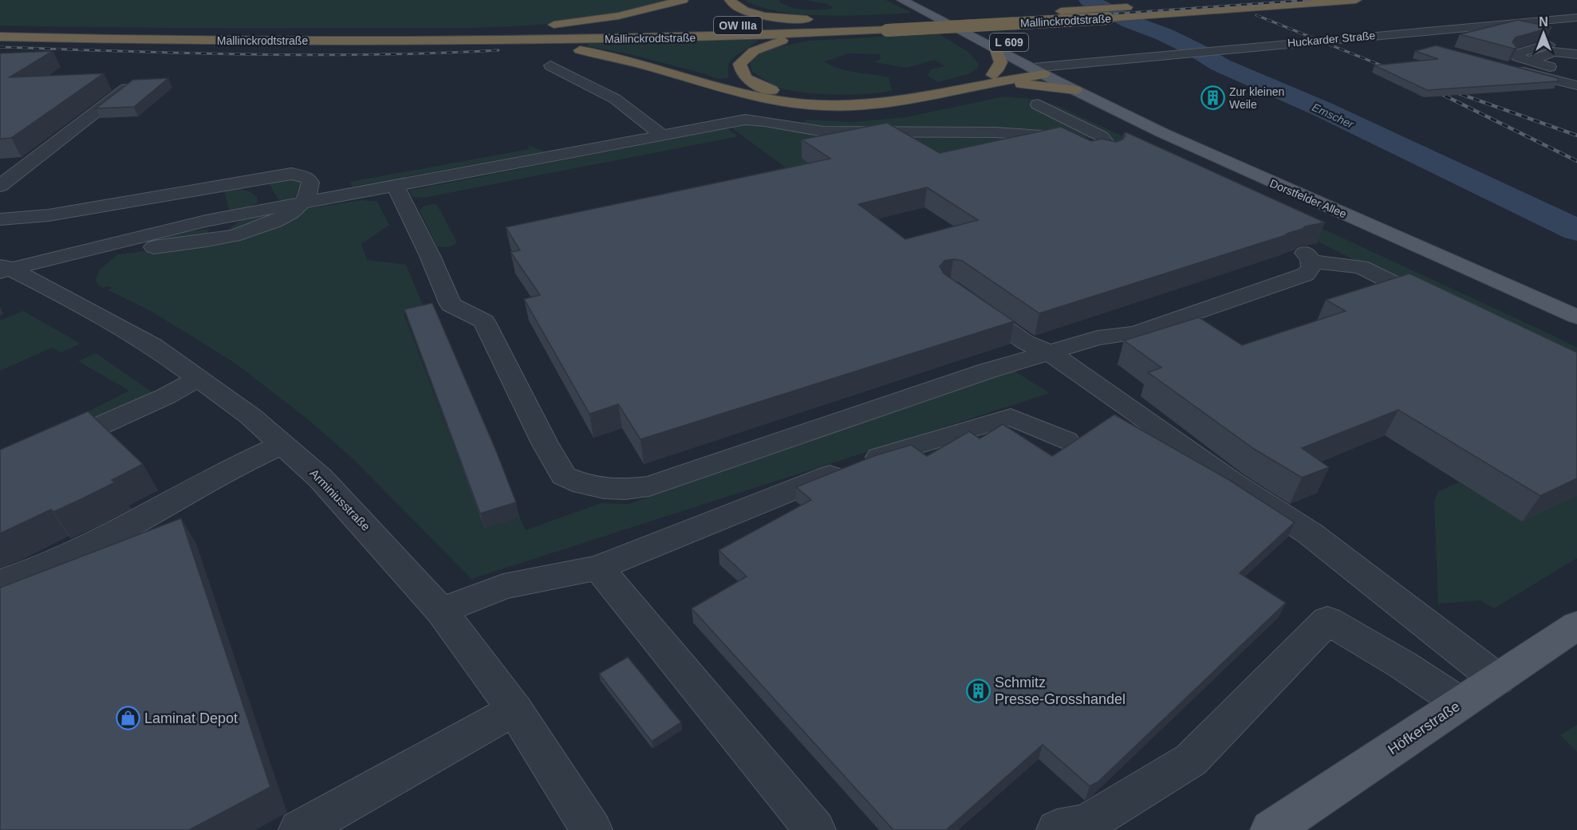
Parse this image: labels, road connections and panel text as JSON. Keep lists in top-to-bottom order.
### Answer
{
  "streets": {
    "highway": ["Mallinckrodtstraße", "OW IIIa"],
    "main road": ["L 609", "Dorstfelder Allee", "Höfkerstraße"],
    "street": ["Huckarder Straße", "Arminiusstraße"]
  },
  "crossings": [
    ["Huckarder Straße", "L 609"],
    ["Huckarder Straße", "Dorstfelder Allee"],
    ["L 609", "Dorstfelder Allee"]
  ],
  "water": ["Emscher"],
  "places": {
    "building": ["Zur kleinen Weile", "Schmitz Presse-Grosshandel"],
    "shop": ["Laminat Depot"]
  },
  "north": "top"
}
